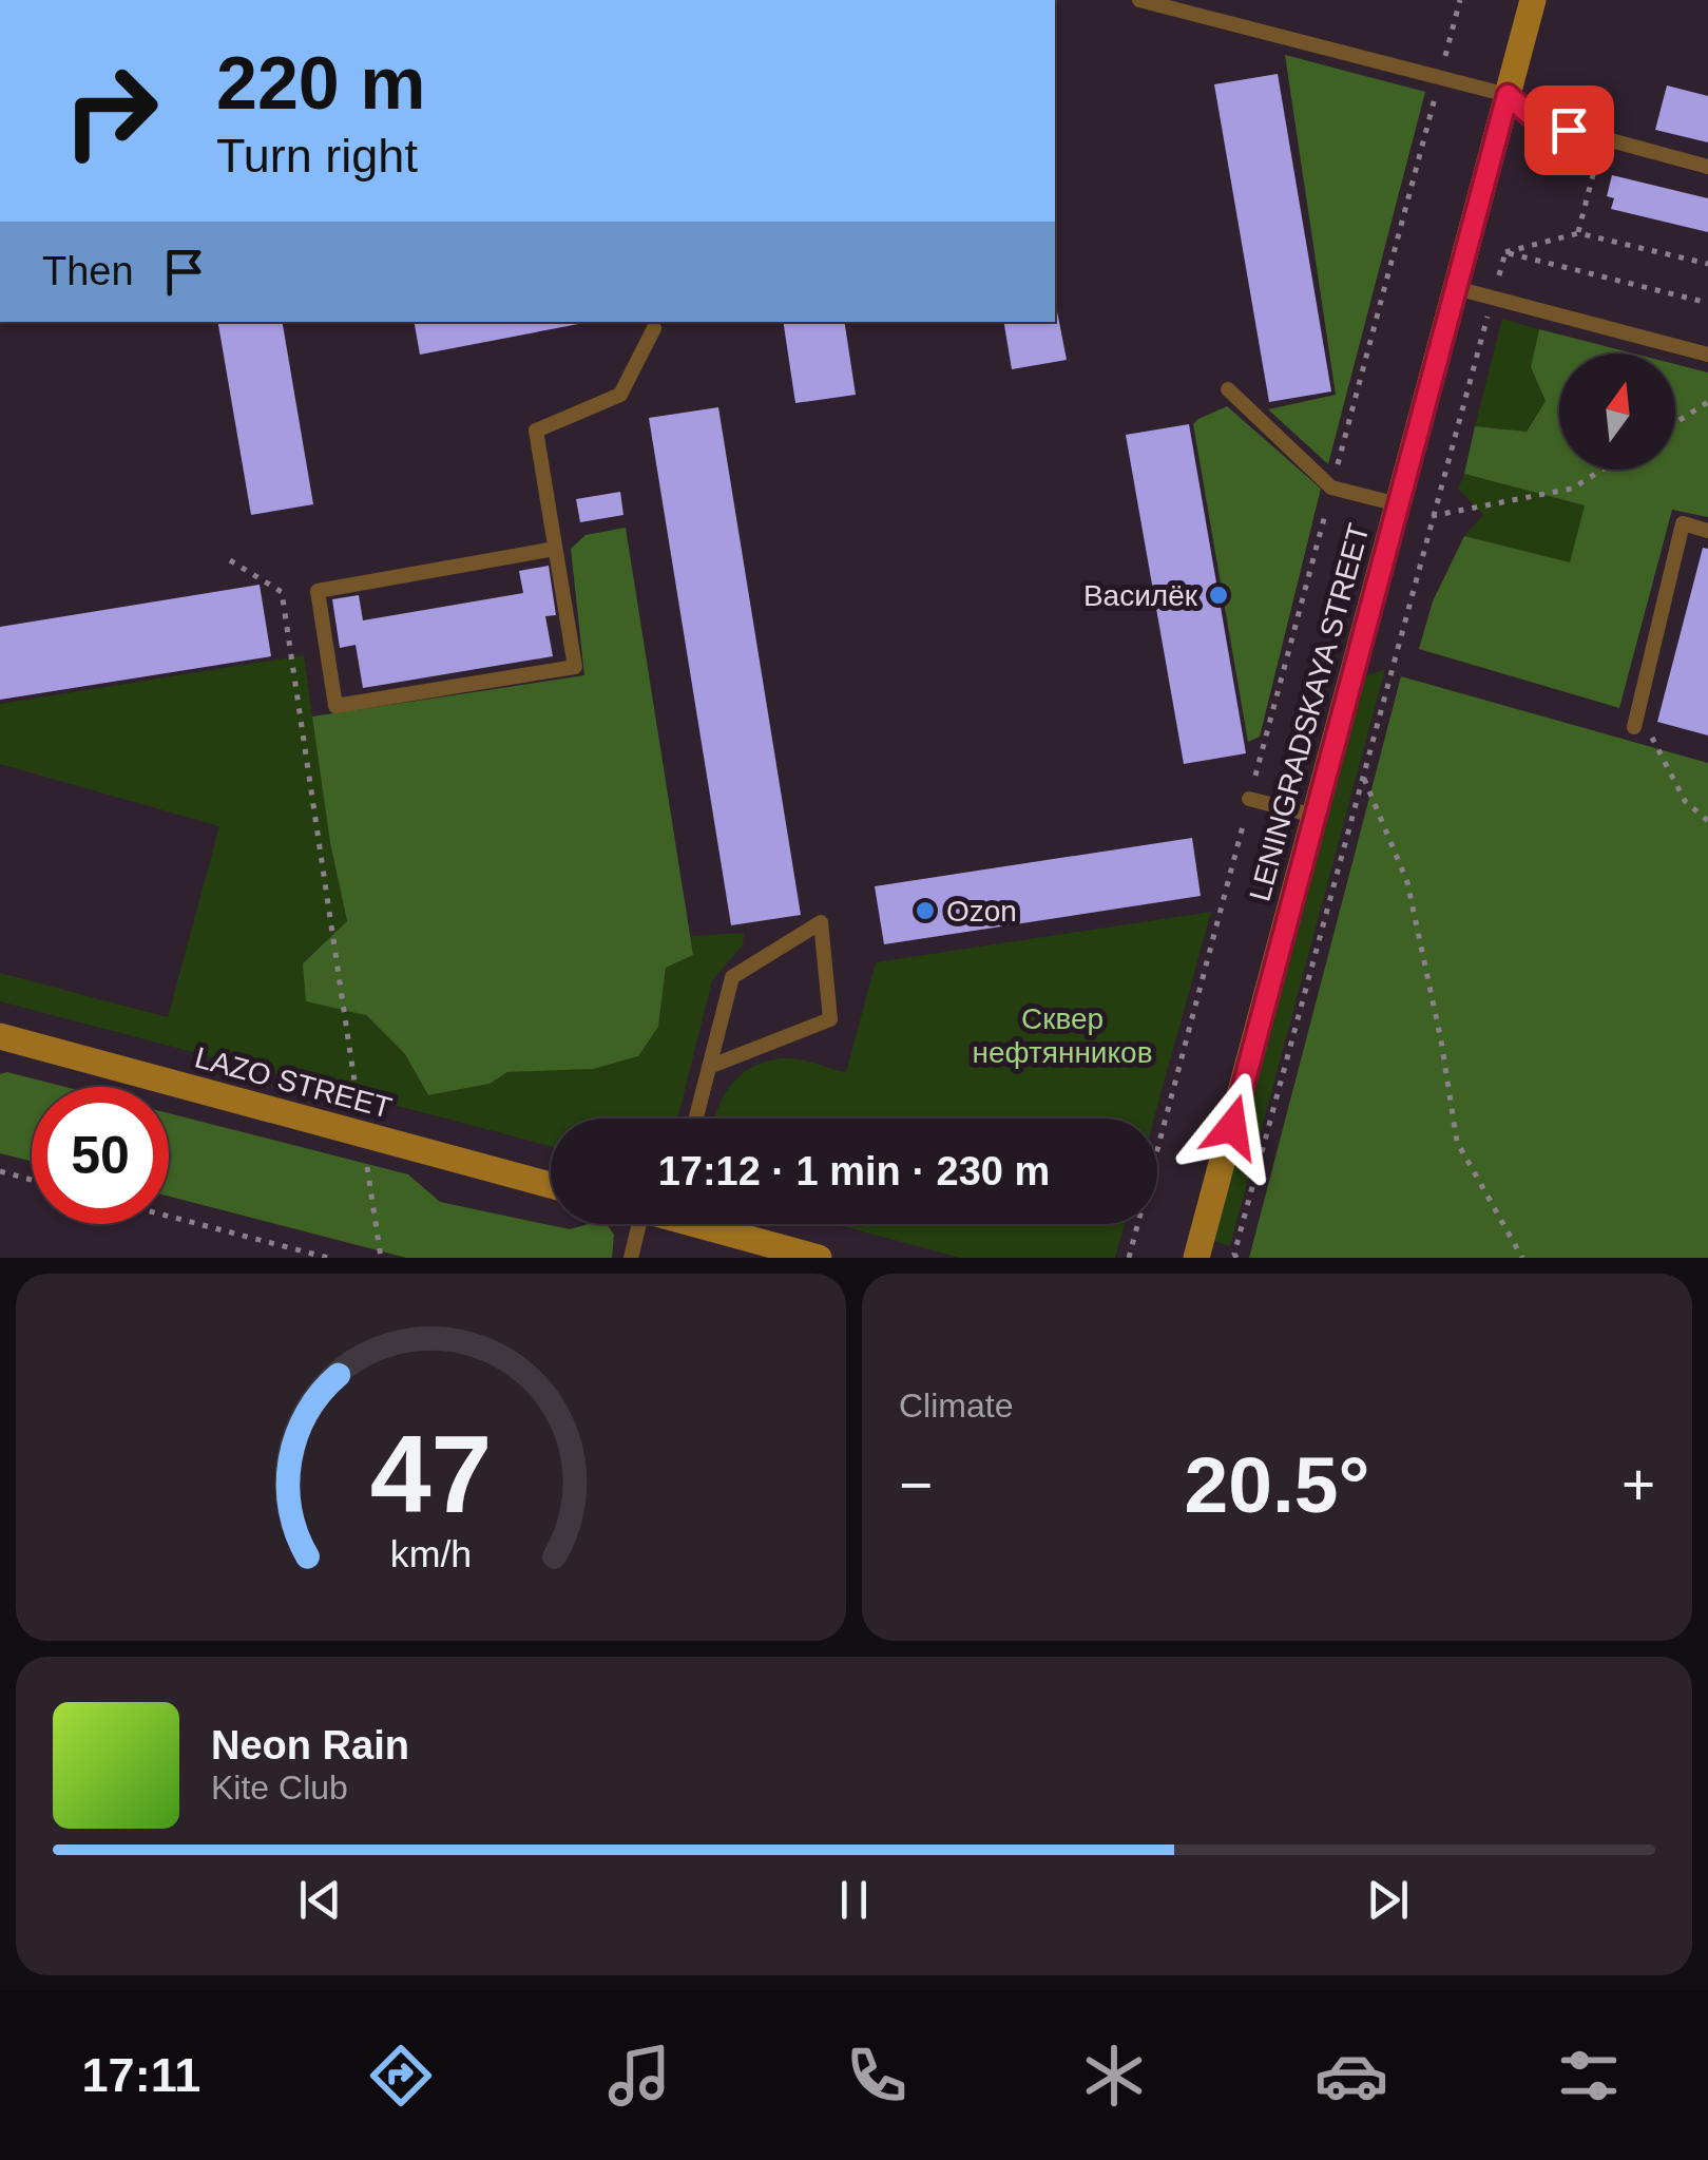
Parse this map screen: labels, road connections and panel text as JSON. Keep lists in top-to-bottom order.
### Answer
{
  "streets": {
    "main road": ["LENINGRADSKAYA STREET", "LAZO STREET"]
  },
  "parks": ["Сквер нефтянников"],
  "places": ["Василёк", "Ozon"],
  "north": "top",
  "page": {
    "turn": ["220 m", "Turn right"],
    "then": "Then",
    "limit": "50",
    "trip": "17:12 · 1 min · 230 m",
    "tile": "Climate",
    "heat": ["−", "20.5°", "+"],
    "song": ["Neon Rain", "Kite Club"],
    "tabs": "17:11",
    "gauge": ["47", "km/h"]
  }
}
